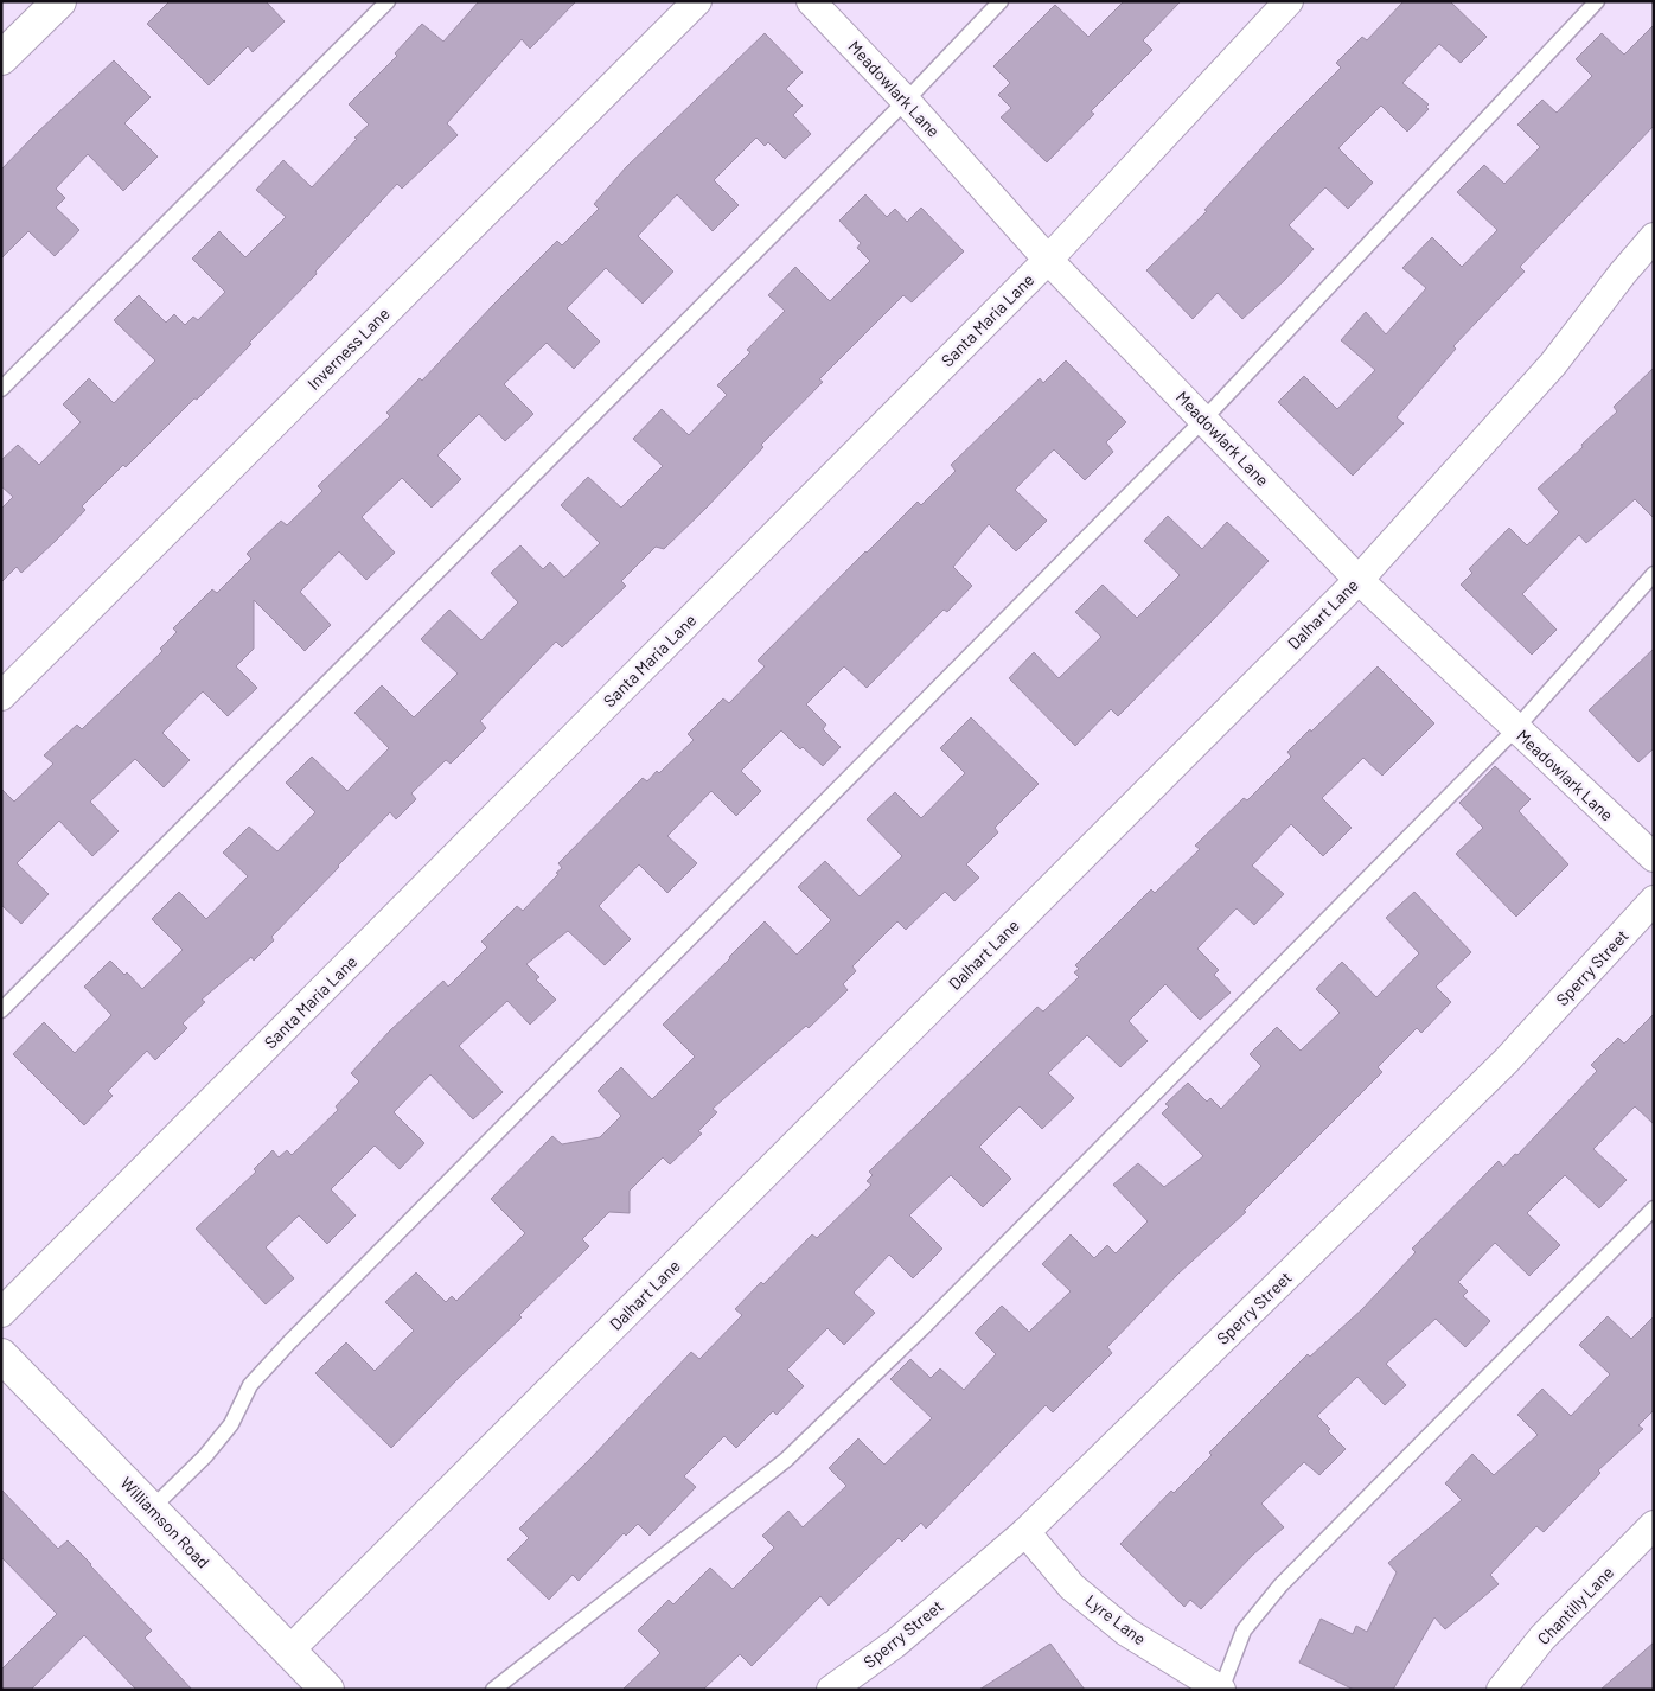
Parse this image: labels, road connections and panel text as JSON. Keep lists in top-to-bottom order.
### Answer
{
  "streets": {
    "street": [
      "Meadowlark Lane",
      "Santa Maria Lane",
      "Inverness Lane",
      "Dalhart Lane",
      "Sperry Street",
      "Williamson Road",
      "Chantilly Lane",
      "Lyre Lane"
    ]
  },
  "crossings": [
    ["Meadowlark Lane", "Santa Maria Lane"],
    ["Meadowlark Lane", "Dalhart Lane"],
    ["Dalhart Lane", "Williamson Road"],
    ["Sperry Street", "Lyre Lane"]
  ]
}
